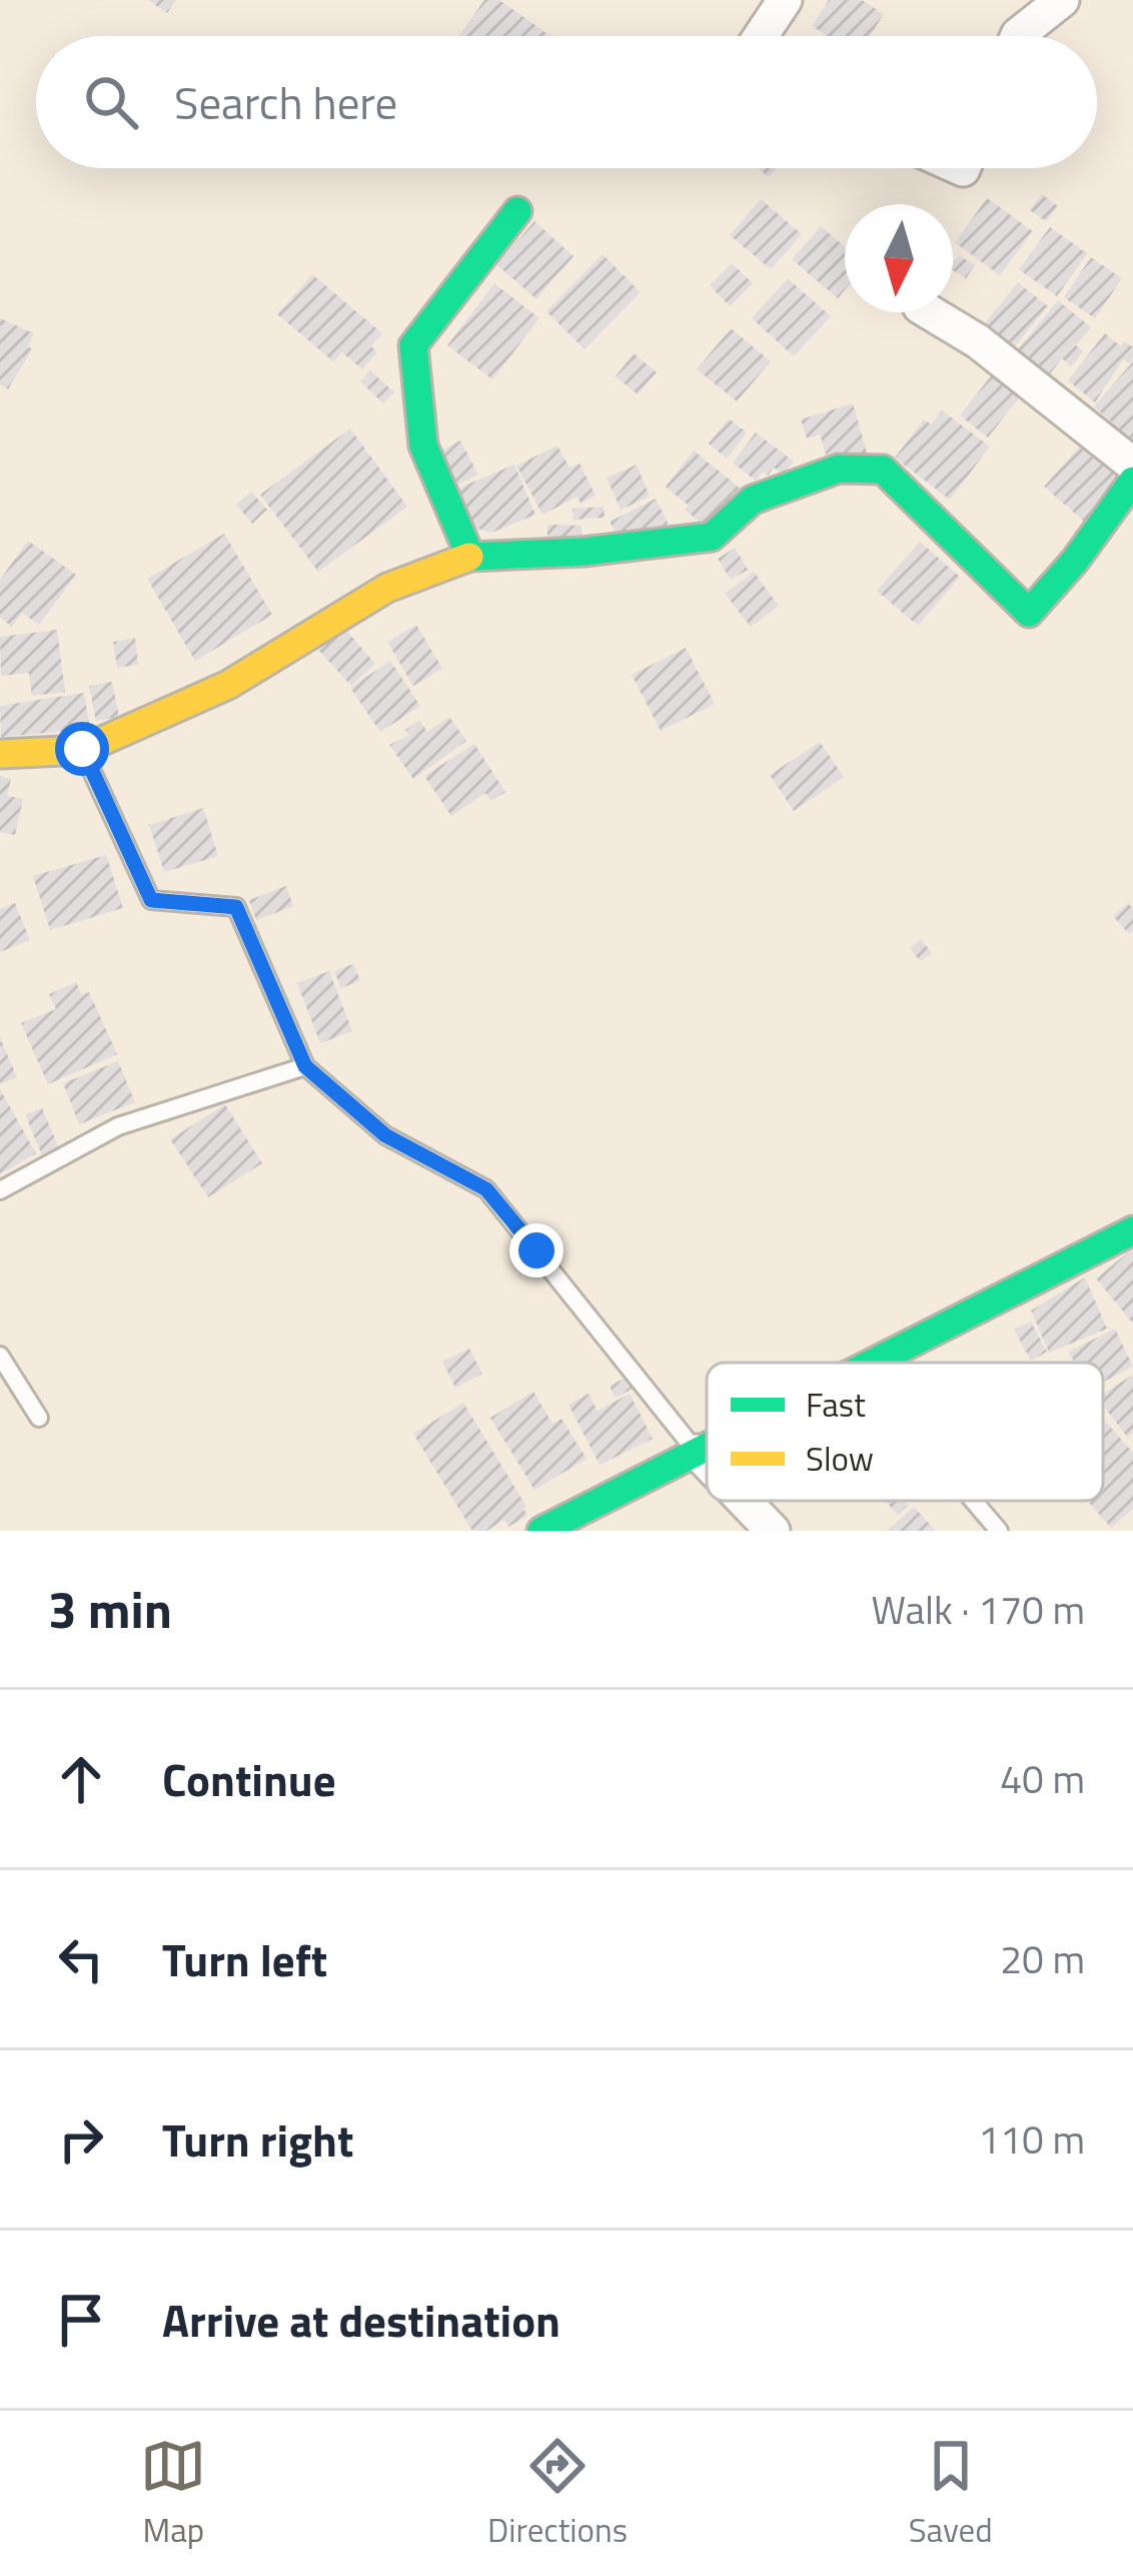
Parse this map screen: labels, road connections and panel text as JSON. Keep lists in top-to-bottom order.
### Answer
{
  "legend": ["Fast", "Slow"],
  "north": "bottom",
  "page": {
    "search": "Search here",
    "heading": ["3 min", "Walk · 170 m"],
    "list": [
      ["Continue", "40 m"],
      ["Turn left", "20 m"],
      ["Turn right", "110 m"],
      "Arrive at destination"
    ],
    "nav": ["Map", "Directions", "Saved"]
  }
}
